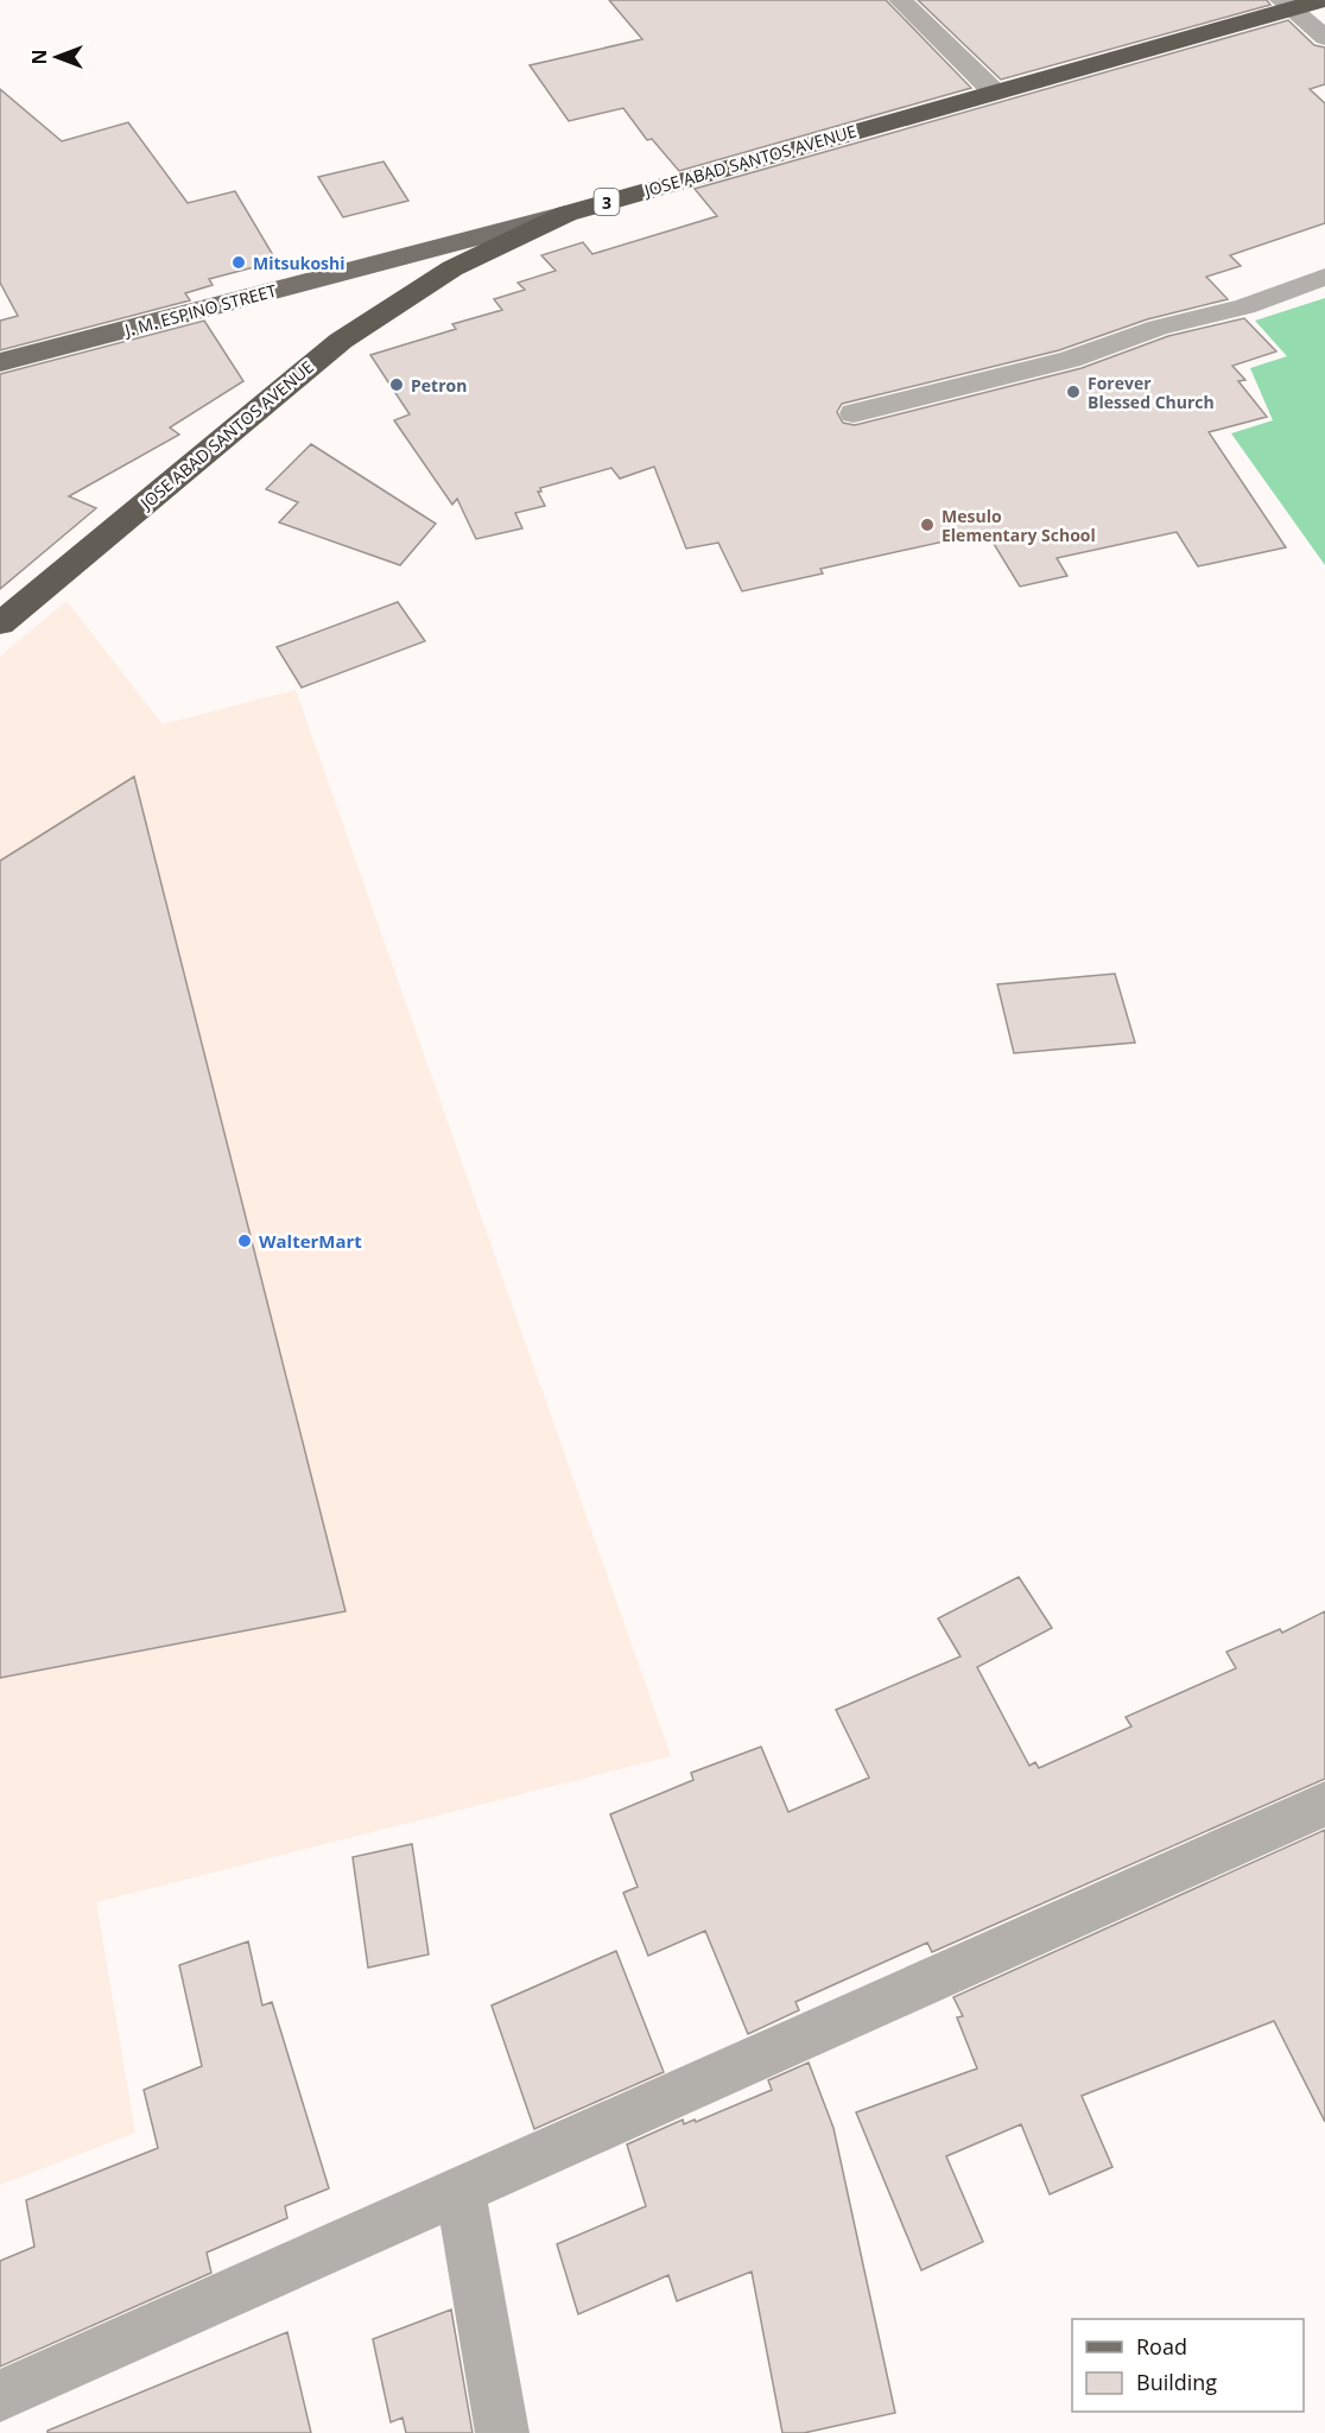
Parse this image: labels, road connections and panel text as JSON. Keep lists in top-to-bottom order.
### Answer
{
  "streets": {
    "highway": ["JOSE ABAD SANTOS AVENUE", "3"],
    "main road": ["J. M. ESPINO STREET"]
  },
  "crossings": [
    ["JOSE ABAD SANTOS AVENUE", "J. M. ESPINO STREET"]
  ],
  "places": [
    "Mitsukoshi",
    "Petron",
    "Forever Blessed Church",
    "Mesulo Elementary School",
    "WalterMart"
  ],
  "legend": ["Road", "Building"],
  "north": "left"
}
